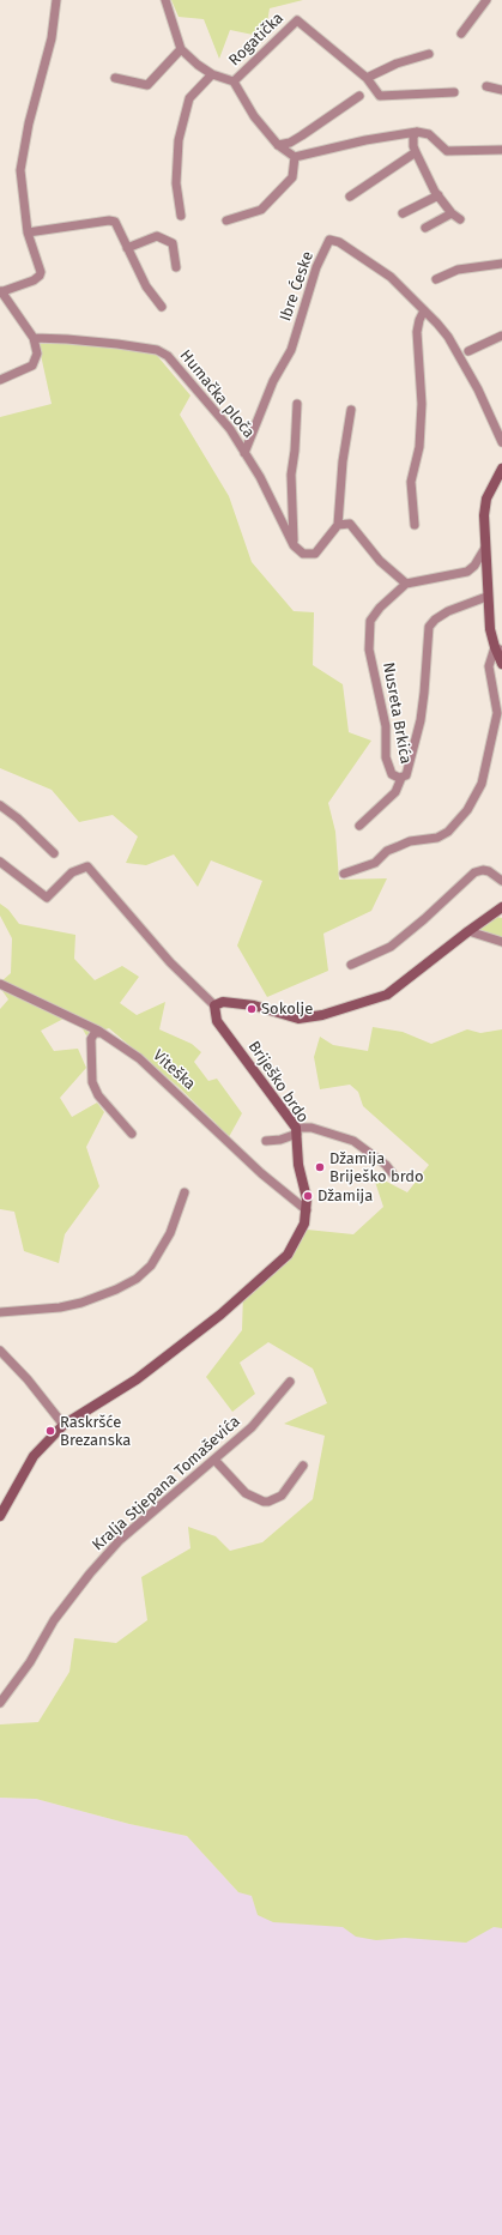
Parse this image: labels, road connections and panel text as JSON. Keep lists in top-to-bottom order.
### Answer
{
  "streets": {
    "street": [
      "Rogatička",
      "Ibre Ćeske",
      "Humačka ploča",
      "Nusreta Brkića",
      "Viteška",
      "Briješko brdo",
      "Kralja Stjepana Tomaševića"
    ]
  },
  "crossings": [
    ["Ibre Ćeske", "Humačka ploča"],
    ["Viteška", "Briješko brdo"]
  ],
  "places": [
    "Sokolje",
    "Džamija Briješko brdo",
    "Džamija",
    "Raskršće Brezanska"
  ]
}
